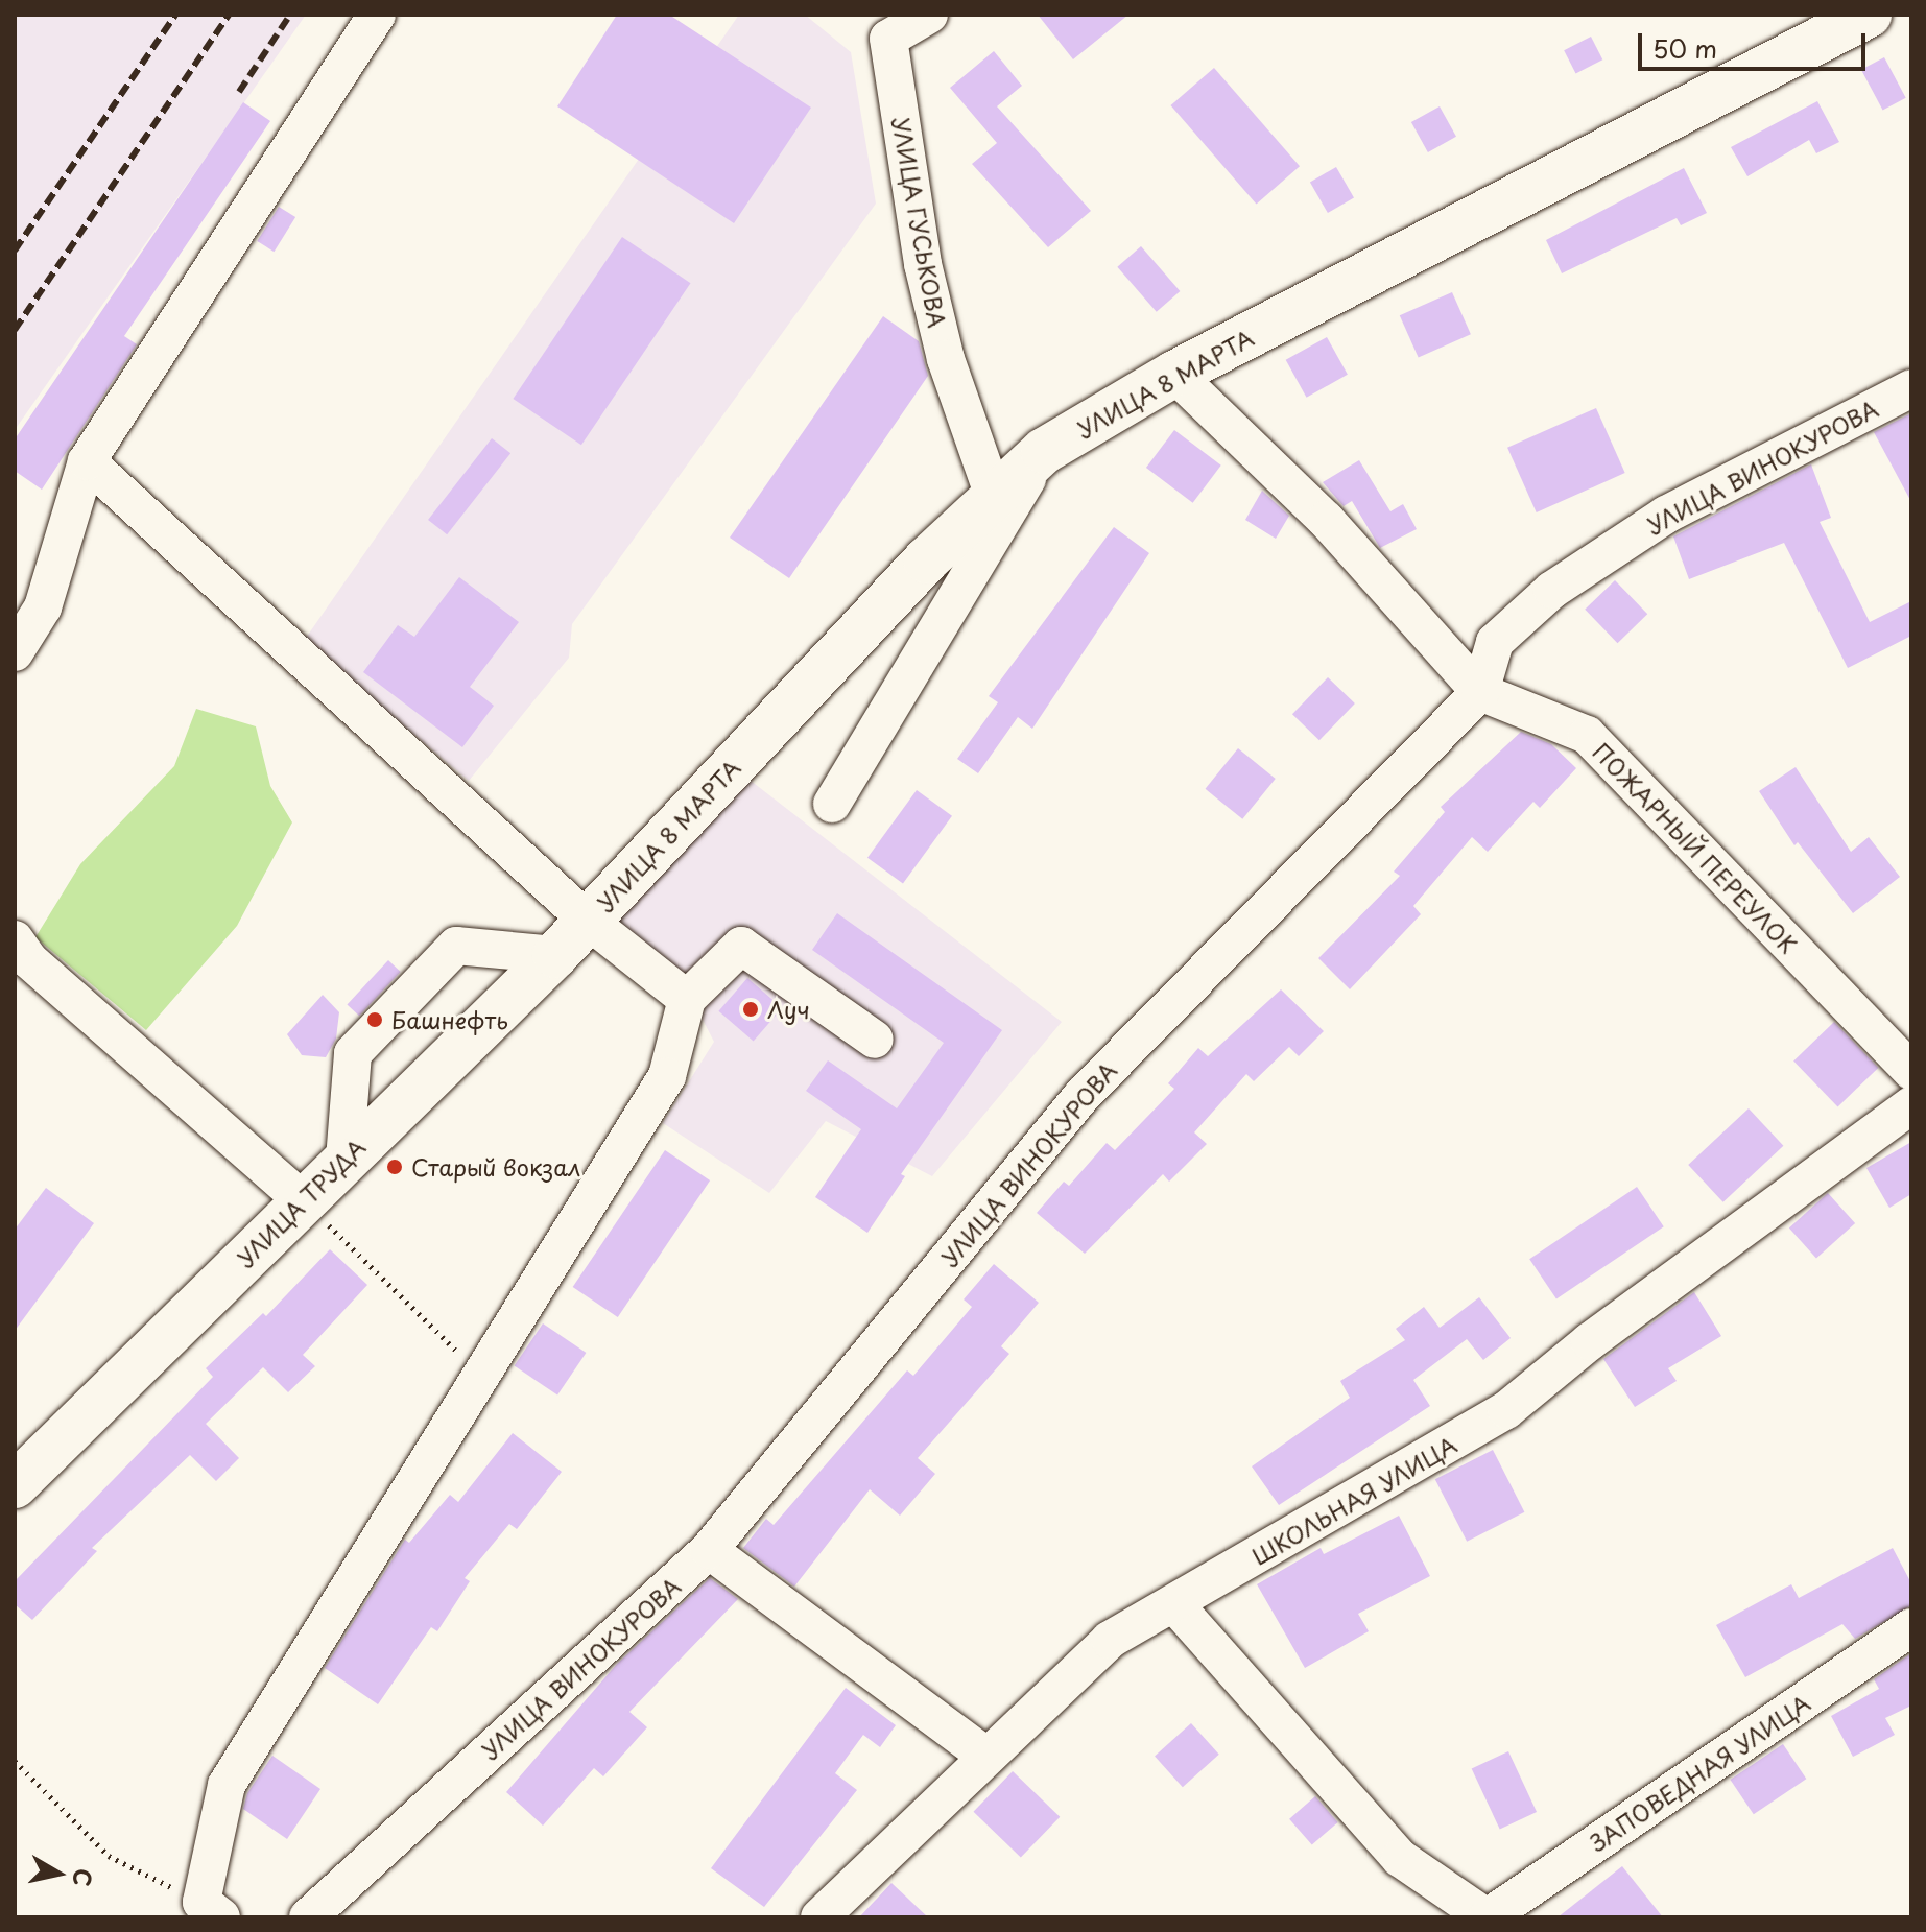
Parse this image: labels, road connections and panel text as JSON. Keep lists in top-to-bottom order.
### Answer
{
  "streets": {
    "main road": ["УЛИЦА 8 МАРТА", "УЛИЦА ТРУДА"],
    "street": [
      "УЛИЦА ГУСЬКОВА",
      "УЛИЦА ВИНОКУРОВА",
      "ПОЖАРНЫЙ ПЕРЕУЛОК",
      "ШКОЛЬНАЯ УЛИЦА",
      "ЗАПОВЕДНАЯ УЛИЦА"
    ]
  },
  "crossings": [
    ["УЛИЦА ГУСЬКОВА", "УЛИЦА 8 МАРТА"],
    ["УЛИЦА 8 МАРТА", "ПОЖАРНЫЙ ПЕРЕУЛОК"],
    ["УЛИЦА 8 МАРТА", "УЛИЦА ТРУДА"],
    ["УЛИЦА ВИНОКУРОВА", "ПОЖАРНЫЙ ПЕРЕУЛОК"]
  ],
  "places": ["Луч", "Башнефть", "Старый вокзал"],
  "scale_bar": "50 m",
  "north": "right"
}
